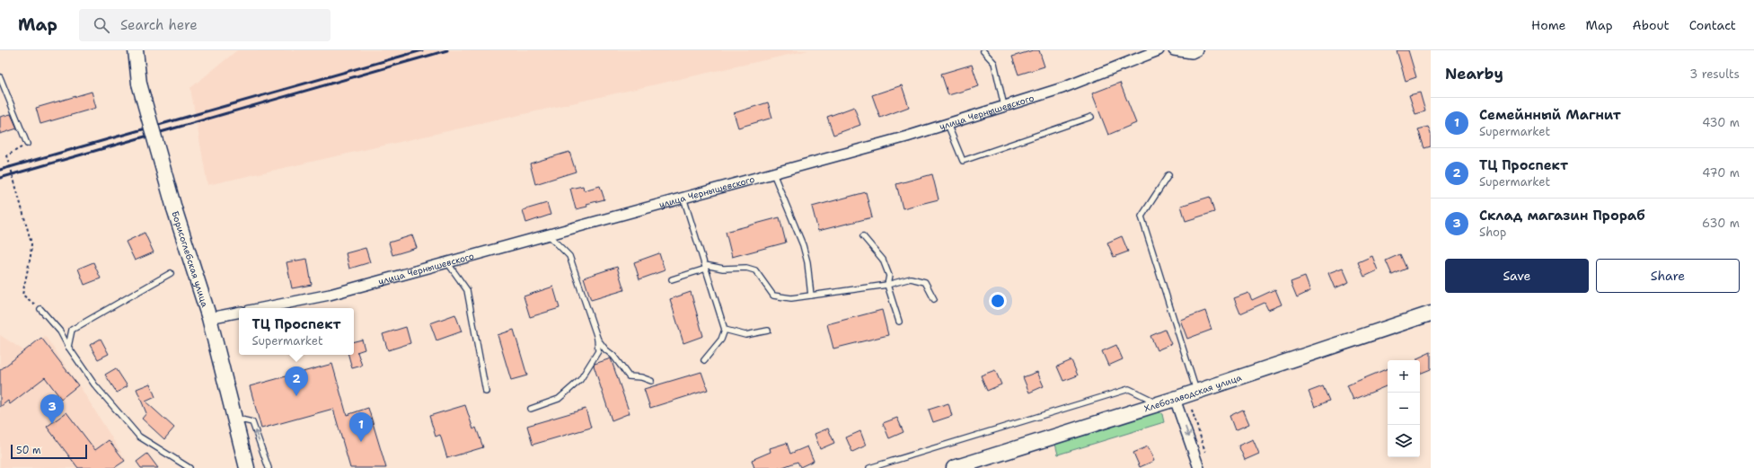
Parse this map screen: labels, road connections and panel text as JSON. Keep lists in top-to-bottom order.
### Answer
{
  "streets": {
    "street": ["улица Чернышевского", "Борисоглебская улица", "Хлебозаводская улица"]
  },
  "scale_bar": "50 m",
  "page": {
    "header": "Map",
    "search": "Search here",
    "nav": [
      "Home",
      "Map",
      "About",
      "Contact"
    ],
    "heading": ["Nearby", "3 results"],
    "list": [
      {
        "mark": "1",
        "name": "Семейнный Магнит",
        "note": "Supermarket",
        "value": "430 m"
      },
      {
        "mark": "2",
        "name": "ТЦ Проспект",
        "note": "Supermarket",
        "value": "470 m"
      },
      {
        "mark": "3",
        "name": "Склад магазин Прораб",
        "note": "Shop",
        "value": "630 m"
      }
    ],
    "buttons": ["Save", "Share"],
    "popup": ["ТЦ Проспект", "Supermarket"],
    "map_buttons": ["+", "−"],
    "pins": ["2", "3", "1"],
    "scale": "50 m"
  }
}
